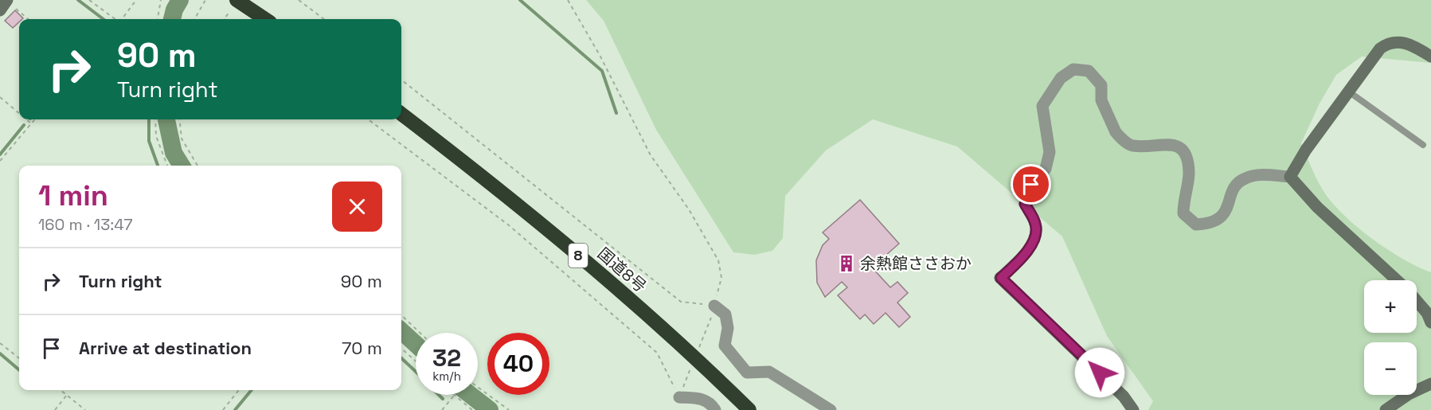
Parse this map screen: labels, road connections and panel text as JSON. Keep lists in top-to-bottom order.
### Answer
{
  "streets": {
    "highway": ["8", "国道8号"]
  },
  "places": {
    "building": ["余熱館ささおか"]
  },
  "page": {
    "turn": ["90 m", "Turn right"],
    "heading": ["1 min", "160 m · 13:47"],
    "list": [
      {
        "name": "Turn right",
        "value": "90 m"
      },
      {
        "name": "Arrive at destination",
        "value": "70 m"
      }
    ],
    "map_buttons": ["+", "−"],
    "speed": "32 km/h",
    "limit": "40"
  }
}
